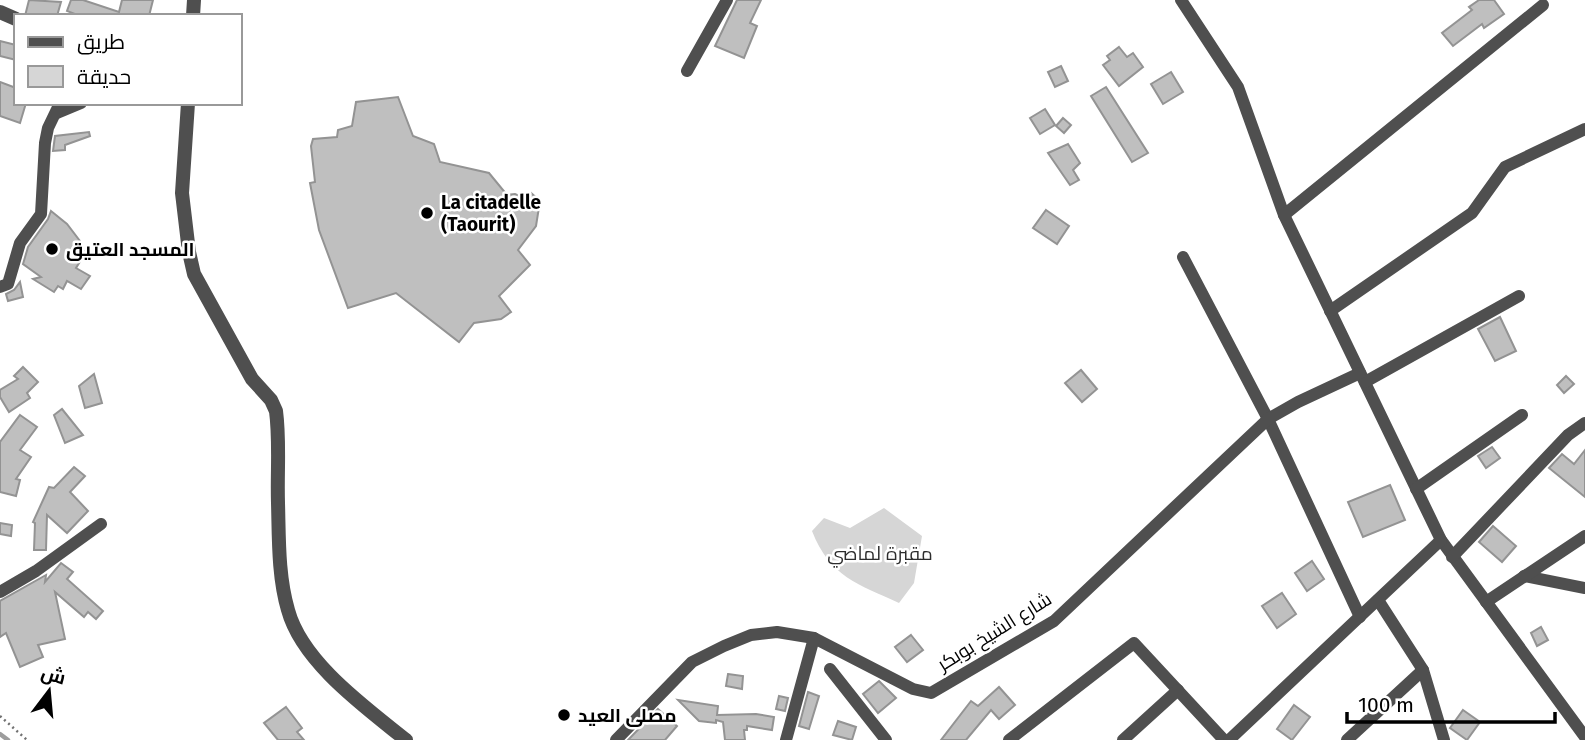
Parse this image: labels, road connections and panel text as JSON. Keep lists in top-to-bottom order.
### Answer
{
  "streets": {
    "street": ["شارع الشيخ بوبكر"]
  },
  "parks": ["مقبرة لماضي"],
  "places": ["La citadelle (Taourit)", "المسجد العتيق", "مصلى العيد"],
  "legend": ["طريق", "حديقة"],
  "scale_bar": "100 m",
  "north": "top"
}
